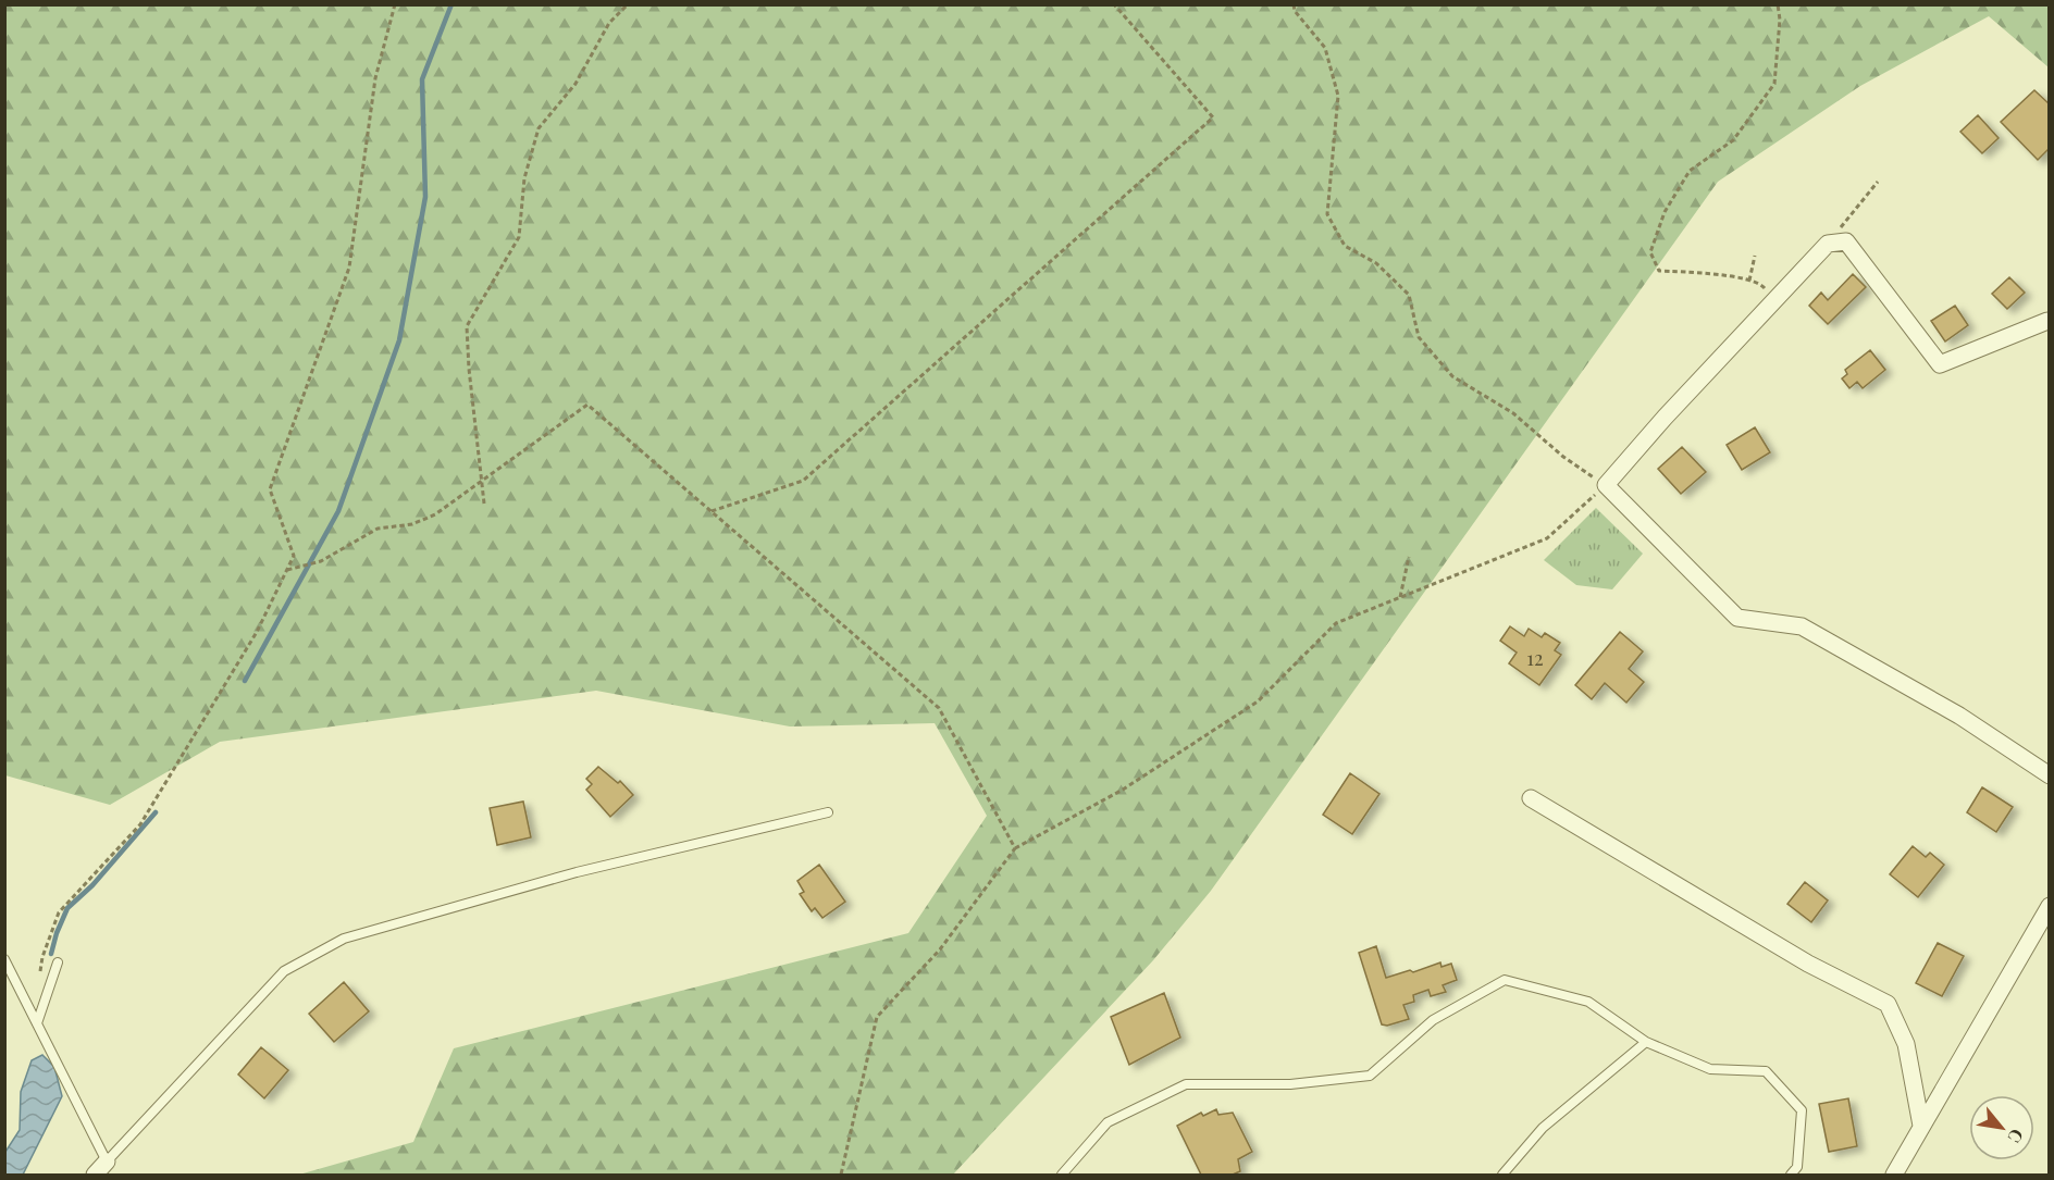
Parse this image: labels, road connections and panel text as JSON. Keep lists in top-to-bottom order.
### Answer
{
  "house_numbers": ["12"],
  "north": "bottom right"
}
